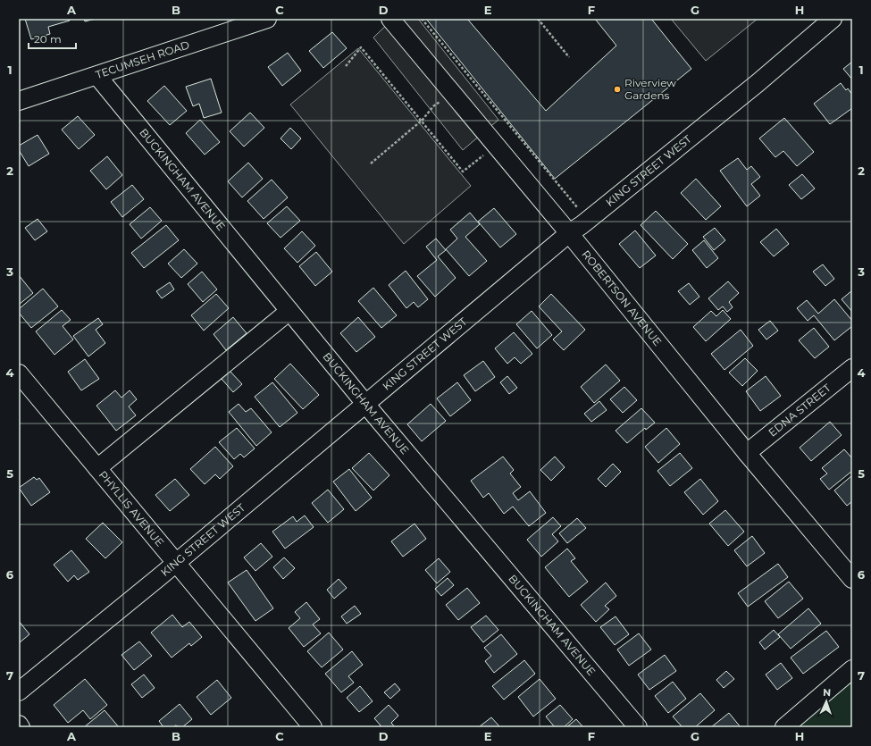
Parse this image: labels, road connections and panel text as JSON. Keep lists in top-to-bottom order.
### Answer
{
  "streets": {
    "street": [
      "TECUMSEH ROAD",
      "KING STREET WEST",
      "BUCKINGHAM AVENUE",
      "ROBERTSON AVENUE",
      "EDNA STREET",
      "PHYLLIS AVENUE"
    ]
  },
  "crossings": [
    ["TECUMSEH ROAD", "BUCKINGHAM AVENUE"],
    ["KING STREET WEST", "BUCKINGHAM AVENUE"],
    ["KING STREET WEST", "ROBERTSON AVENUE"],
    ["KING STREET WEST", "PHYLLIS AVENUE"],
    ["ROBERTSON AVENUE", "EDNA STREET"]
  ],
  "places": ["Riverview Gardens"],
  "scale_bar": "20 m",
  "north": "top",
  "grid": {
    "columns": [
      "A",
      "B",
      "C",
      "D",
      "E",
      "F",
      "G",
      "H"
    ],
    "rows": [
      "1",
      "2",
      "3",
      "4",
      "5",
      "6",
      "7"
    ]
  }
}
